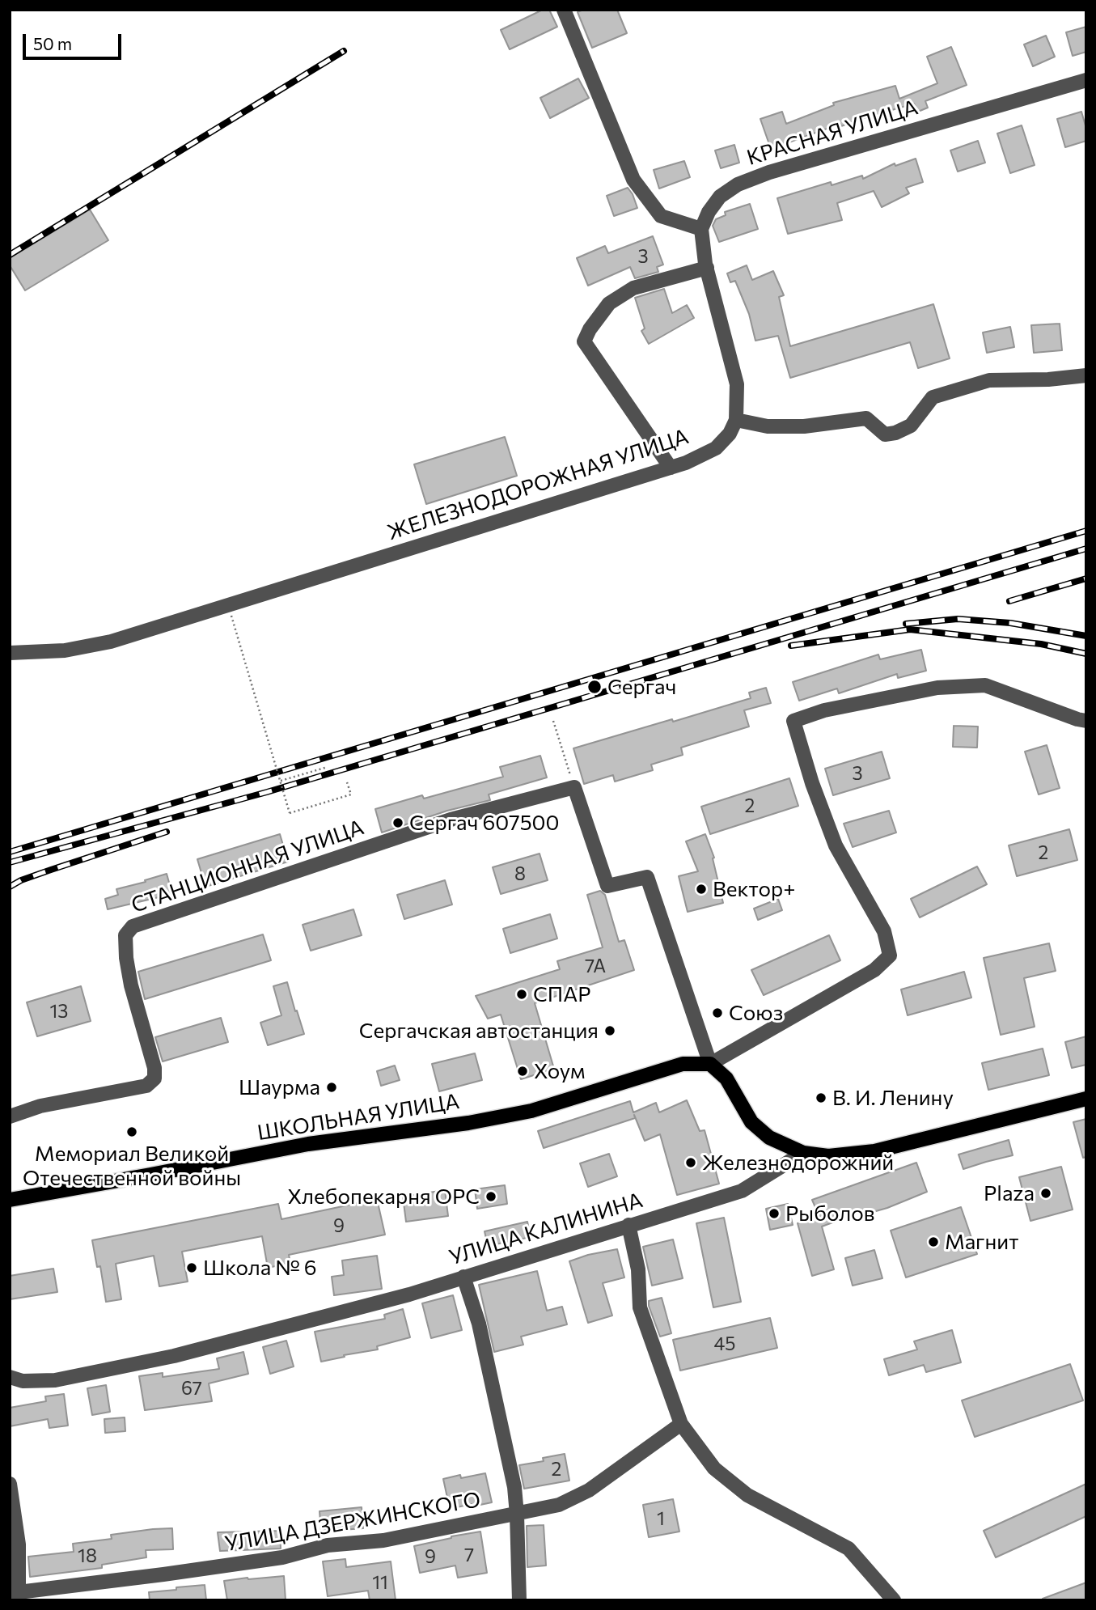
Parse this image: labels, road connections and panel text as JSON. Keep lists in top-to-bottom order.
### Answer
{
  "streets": {
    "main road": ["ШКОЛЬНАЯ УЛИЦА"],
    "street": [
      "КРАСНАЯ УЛИЦА",
      "ЖЕЛЕЗНОДОРОЖНАЯ УЛИЦА",
      "СТАНЦИОННАЯ УЛИЦА",
      "УЛИЦА КАЛИНИНА",
      "УЛИЦА ДЗЕРЖИНСКОГО"
    ]
  },
  "places": [
    "Сергач",
    "Сергач 607500",
    "Вектор+",
    "СПАР",
    "Союз",
    "Сергачская автостанция",
    "Хоум",
    "Шаурма",
    "В. И. Ленину",
    "Мемориал Великой Отечественной войны",
    "Железнодорожний",
    "Plaza",
    "Хлебопекарня ОРС",
    "Рыболов",
    "Магнит",
    "Школа № 6"
  ],
  "house_numbers": [
    "3",
    "3",
    "2",
    "2",
    "8",
    "7А",
    "13",
    "9",
    "45",
    "67",
    "2",
    "1",
    "7",
    "18",
    "9",
    "11"
  ],
  "scale_bar": "50 m"
}
